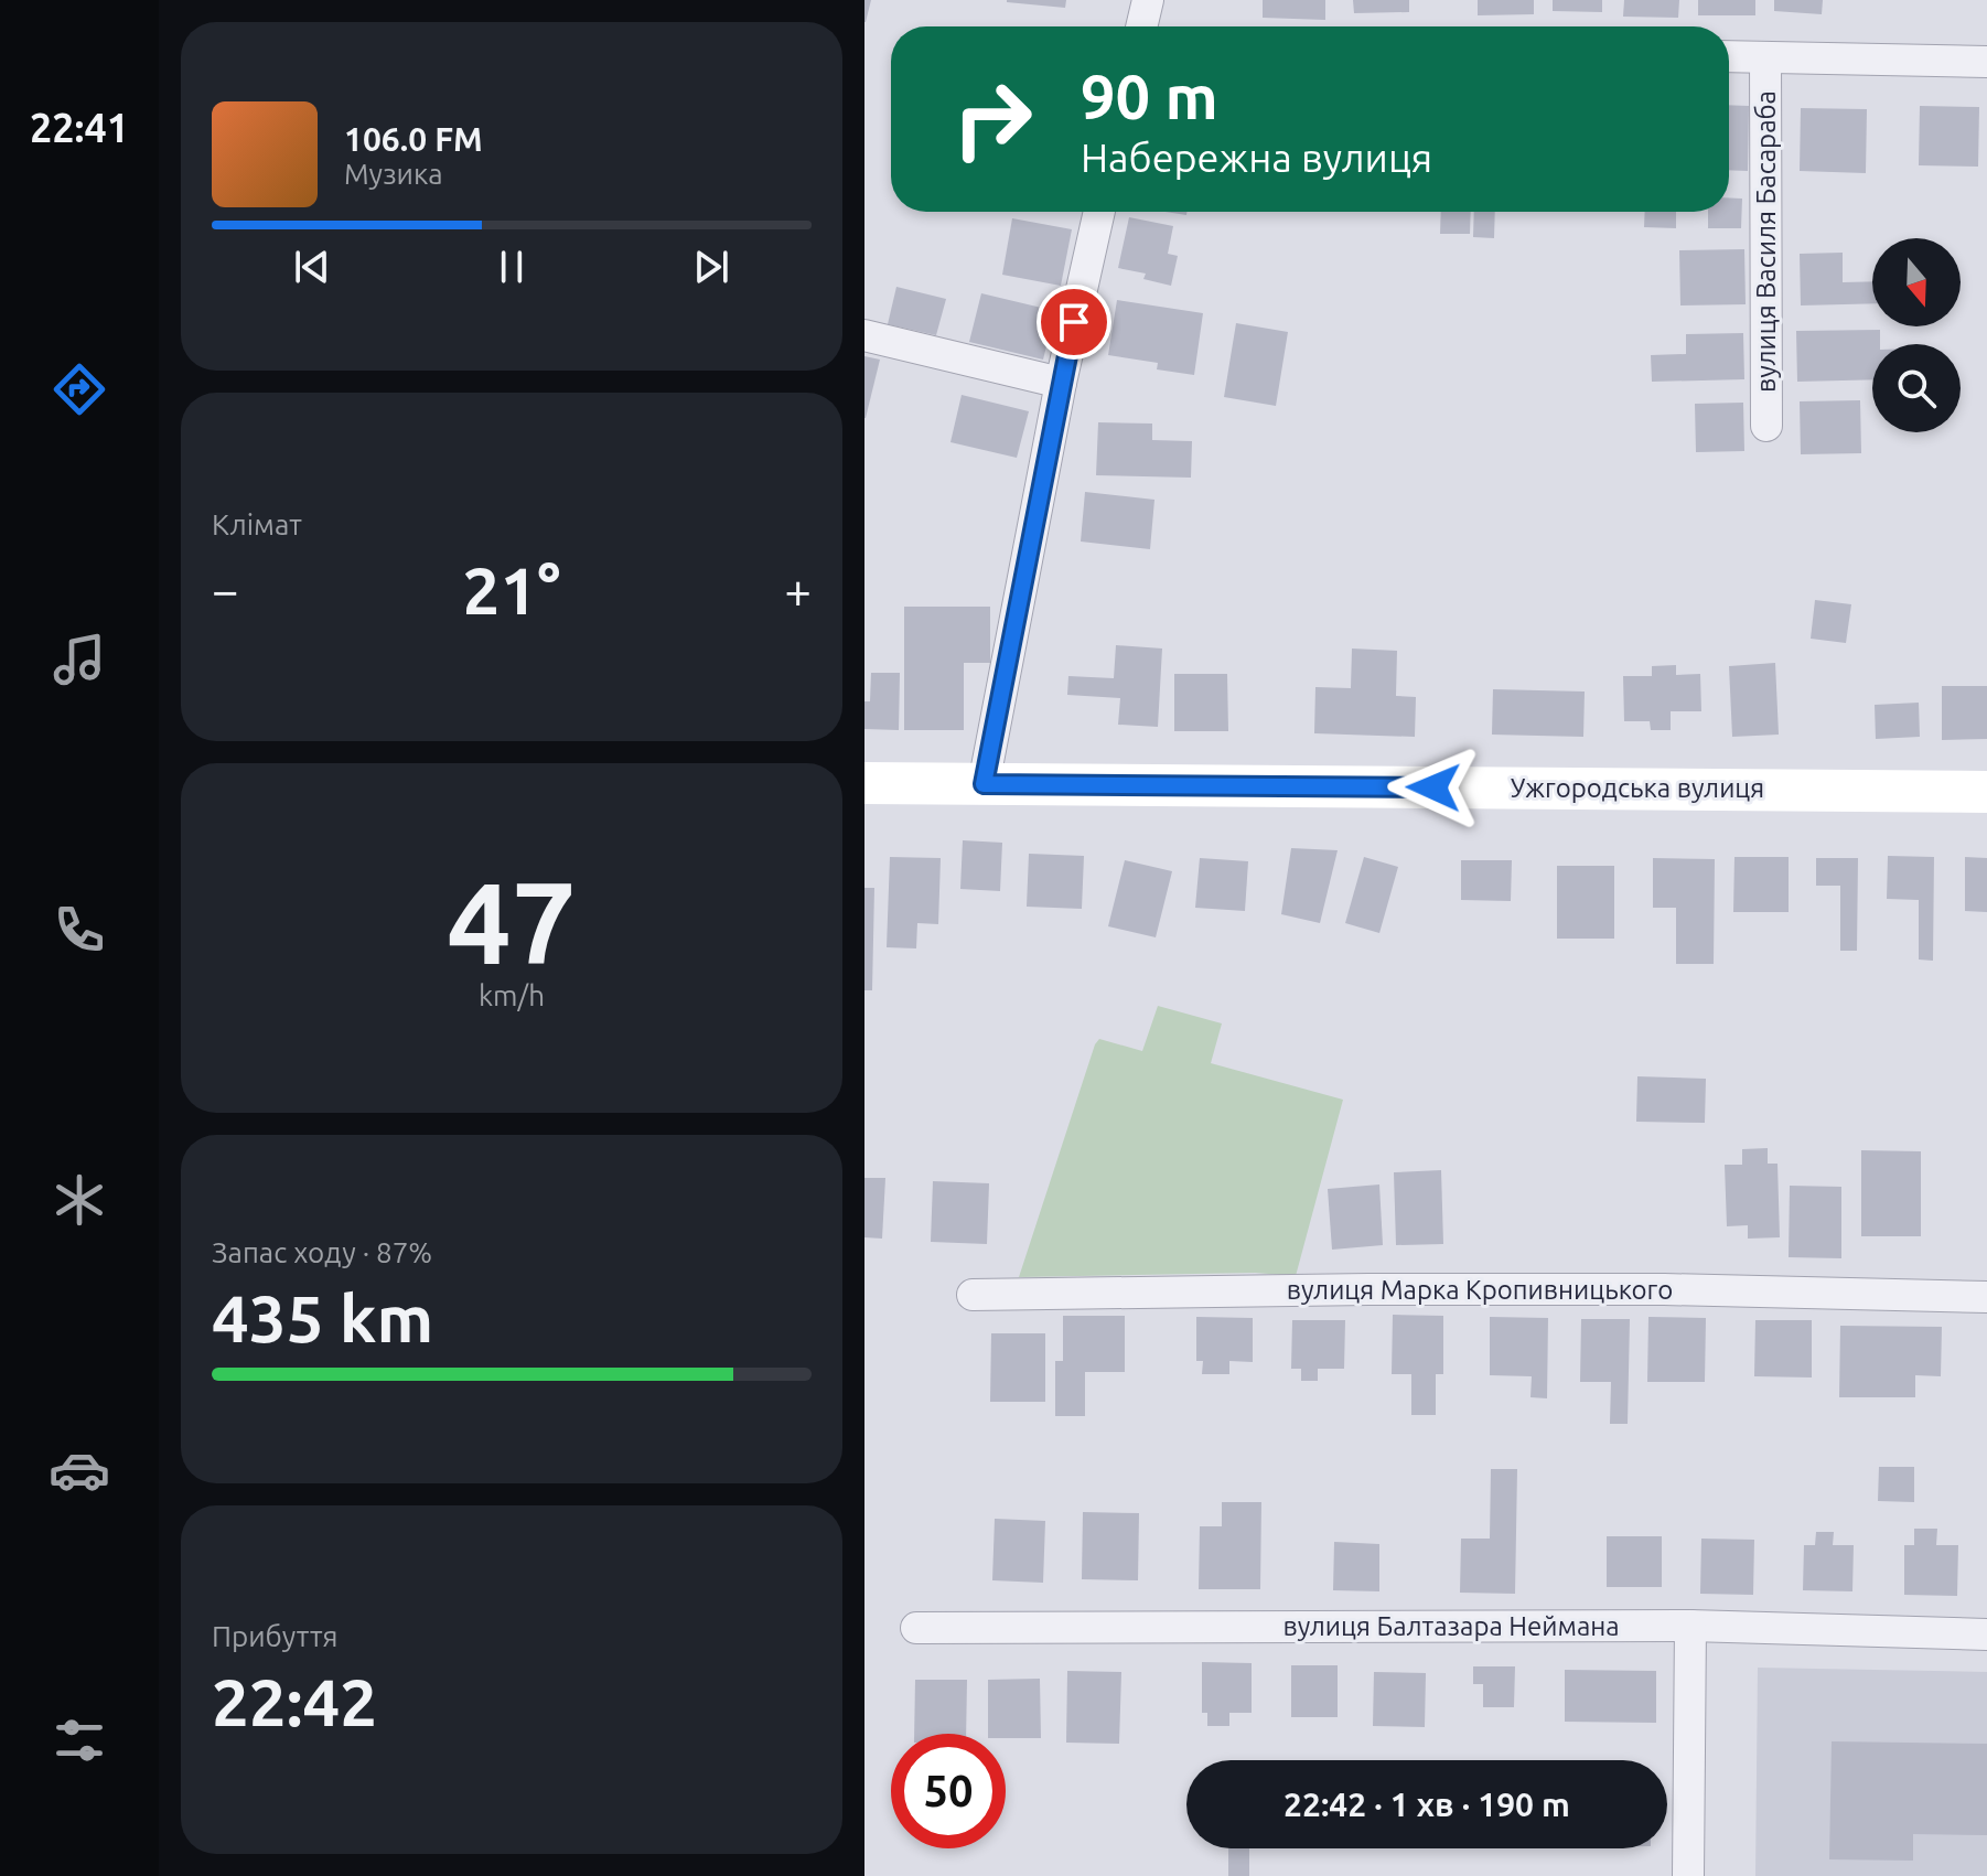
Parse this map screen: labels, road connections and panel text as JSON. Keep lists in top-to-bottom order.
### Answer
{
  "streets": {
    "main road": ["Ужгородська вулиця"],
    "street": ["вулиця Василя Басараба", "вулиця Марка Кропивницького", "вулиця Балтазара Неймана"]
  },
  "north": "bottom",
  "page": {
    "tabs": "22:41",
    "turn": ["90 m", "Набережна вулиця"],
    "song": ["106.0 FM", "Музика"],
    "tile": [
      "Клімат",
      ["47", "km/h"],
      ["Запас ходу · 87%", "435 km"],
      ["Прибуття", "22:42"]
    ],
    "heat": ["−", "21°", "+"],
    "limit": "50",
    "trip": "22:42 · 1 хв · 190 m"
  }
}
